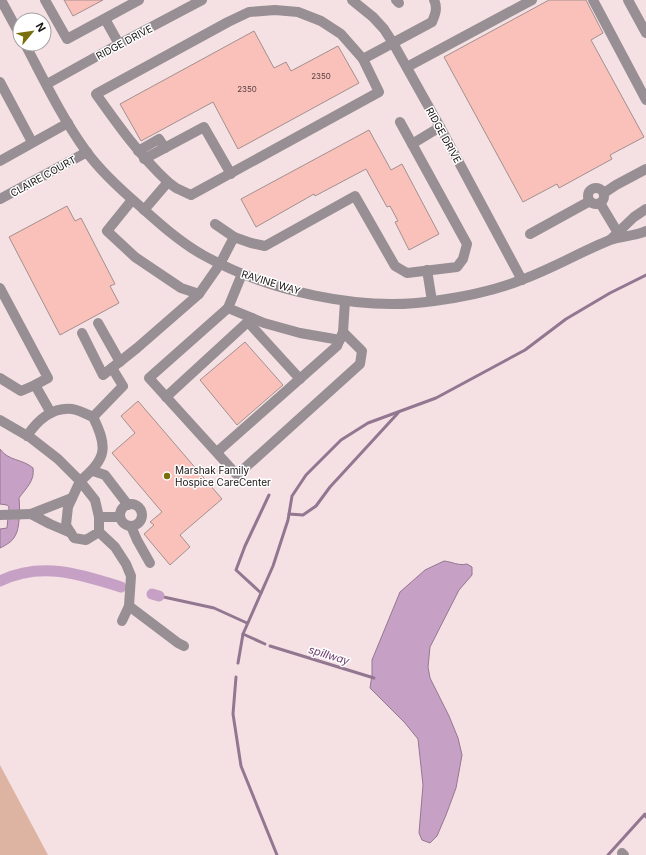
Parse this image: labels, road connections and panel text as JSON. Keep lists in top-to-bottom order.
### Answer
{
  "streets": {
    "street": ["RIDGE DRIVE", "CLAIRE COURT", "RAVINE WAY"]
  },
  "crossings": [
    ["RIDGE DRIVE", "RAVINE WAY"],
    ["CLAIRE COURT", "RAVINE WAY"]
  ],
  "water": ["spillway"],
  "places": ["Marshak Family Hospice CareCenter"],
  "house_numbers": ["2350", "2350"],
  "north": "top right"
}
